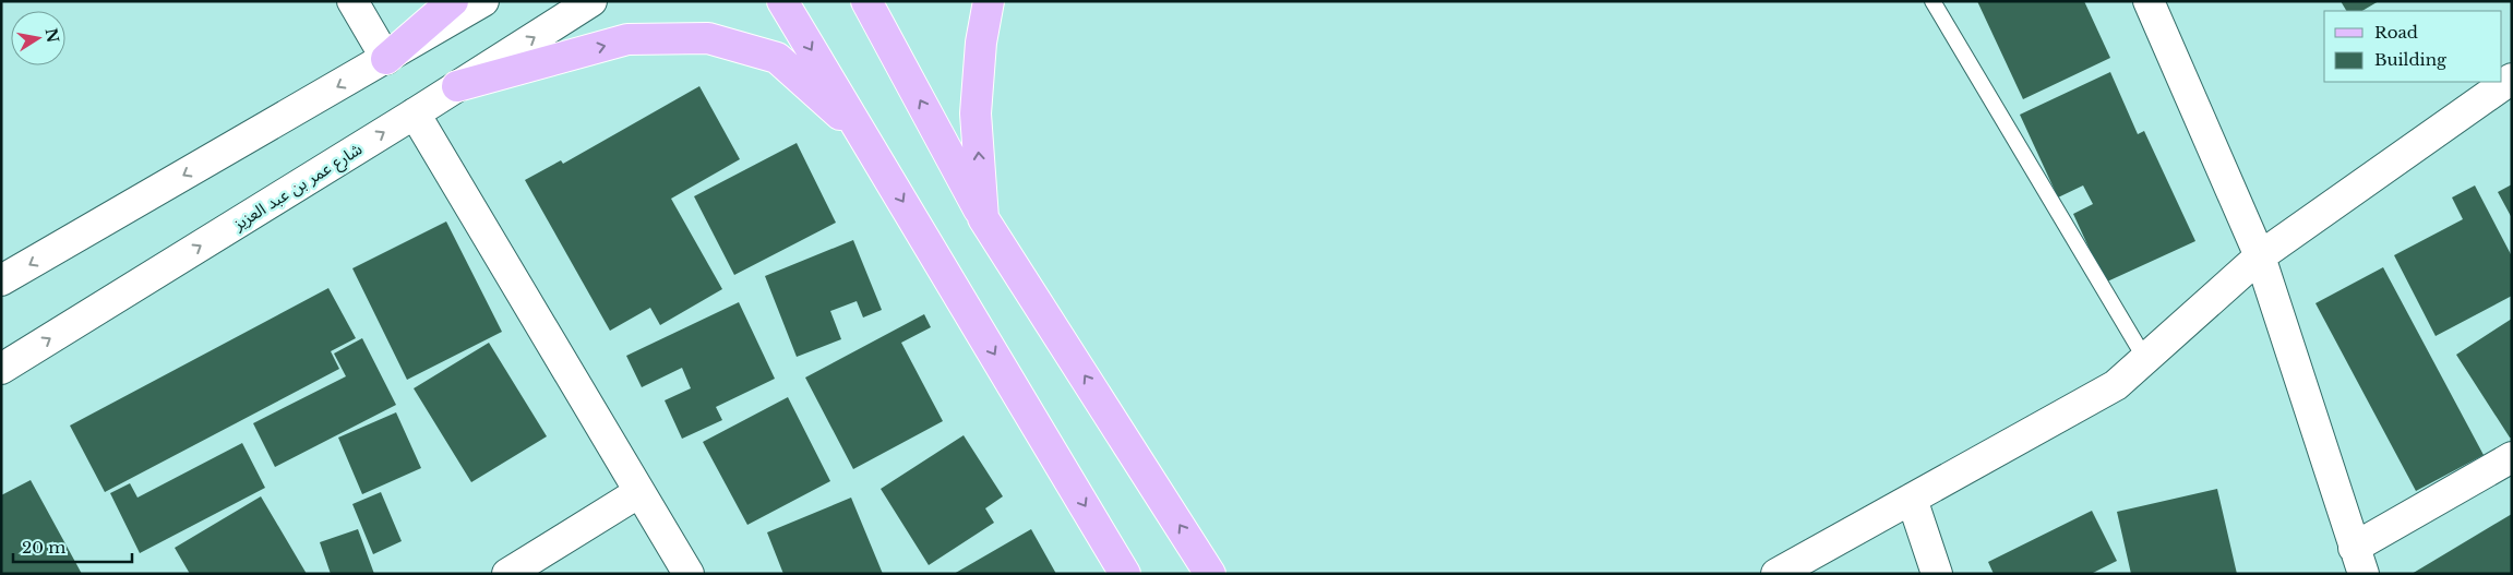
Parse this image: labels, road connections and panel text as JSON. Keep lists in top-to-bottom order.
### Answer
{
  "streets": {
    "street": ["شارع عمر بن عبد العزيز"]
  },
  "legend": ["Road", "Building"],
  "scale_bar": "20 m",
  "north": "right"
}
